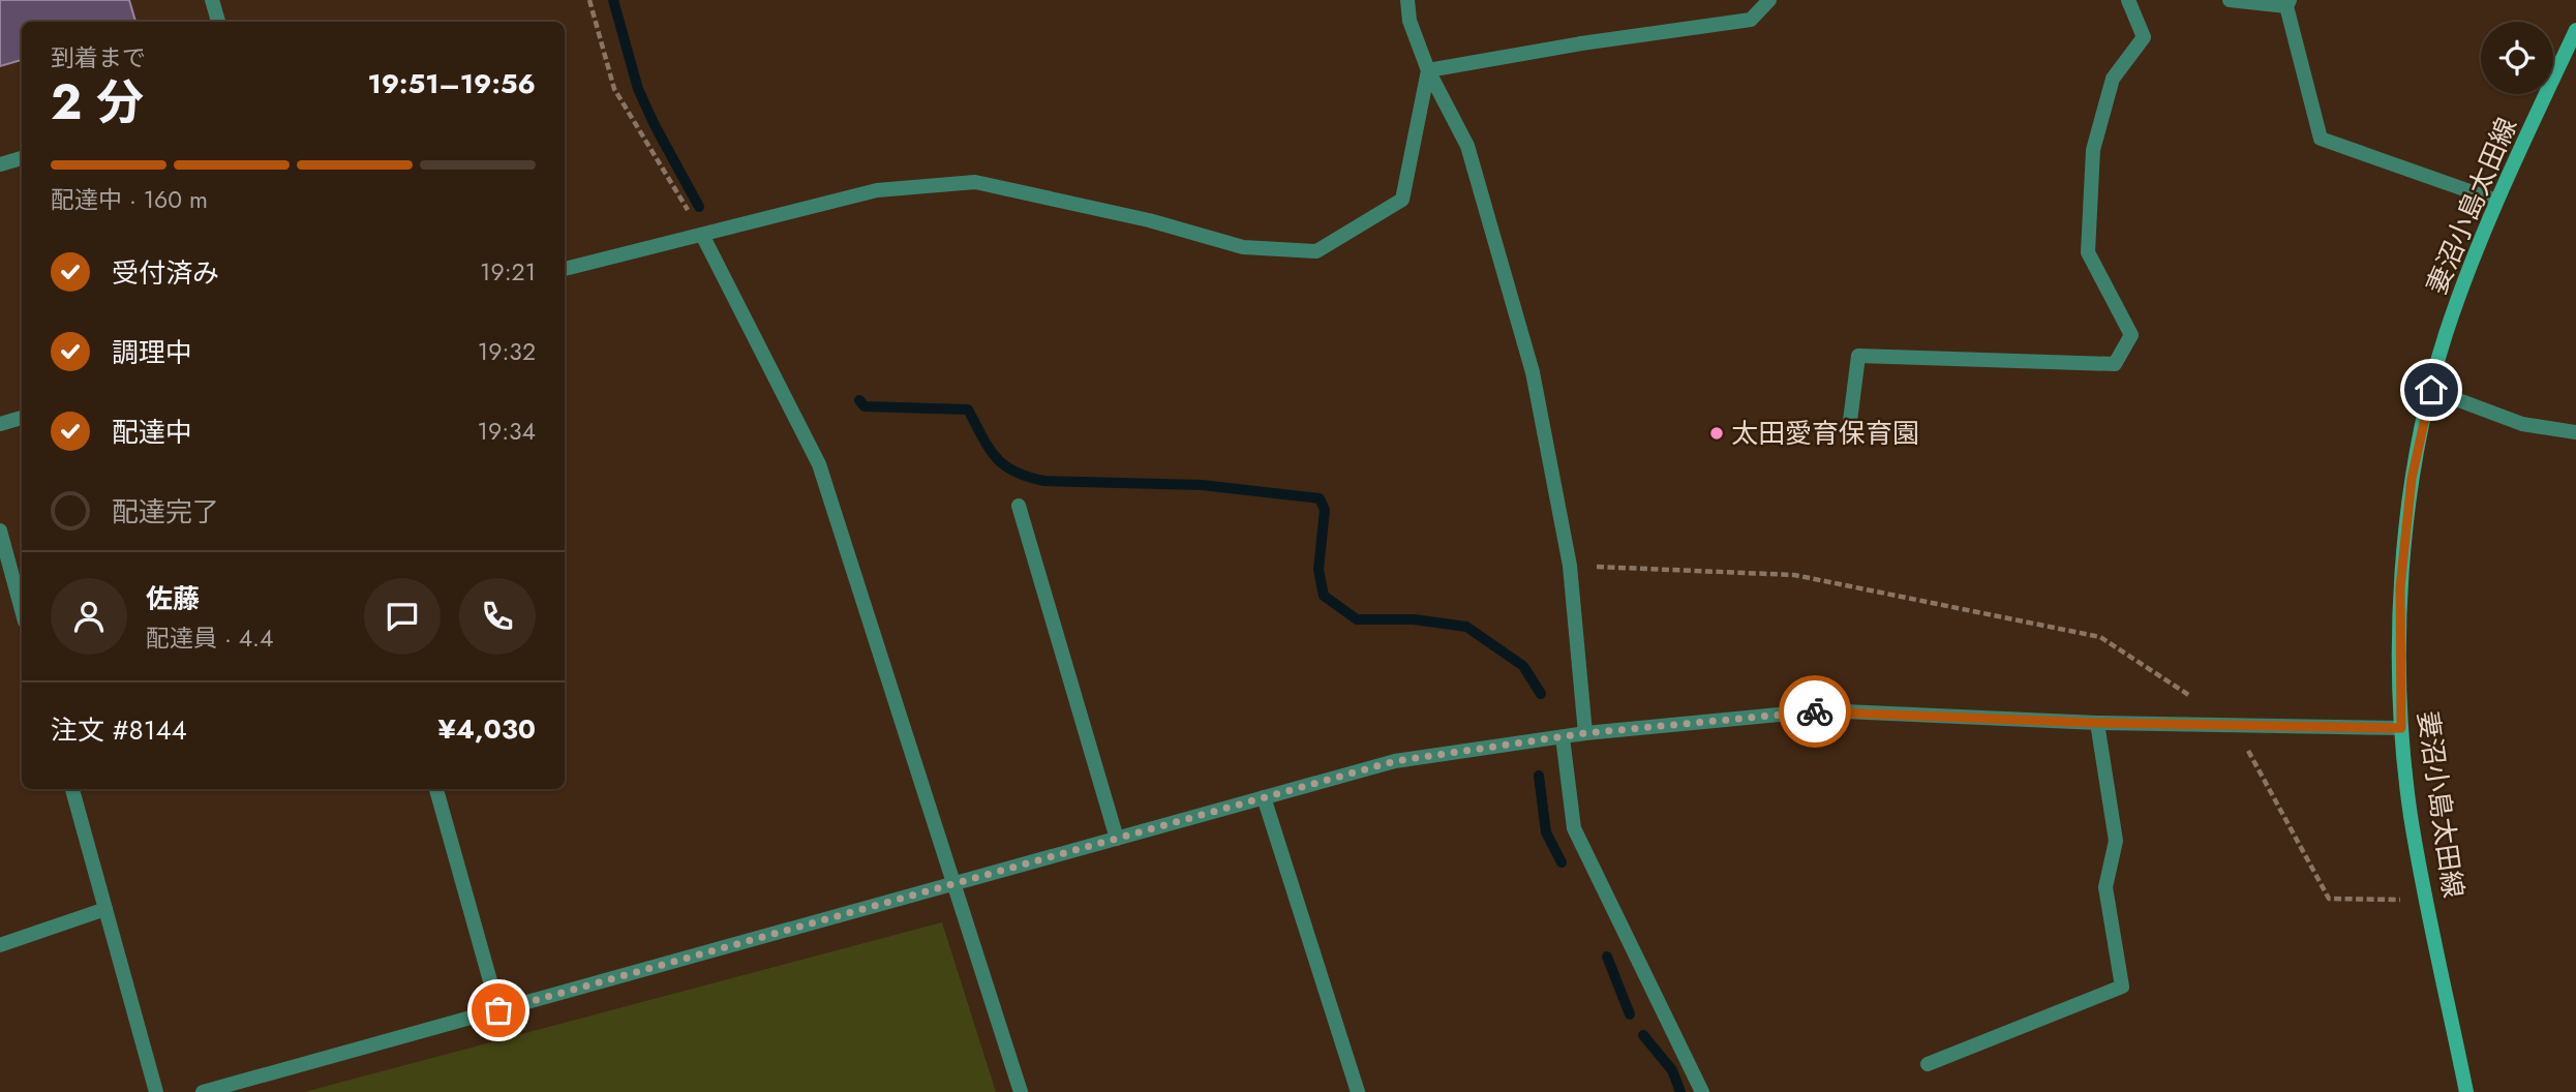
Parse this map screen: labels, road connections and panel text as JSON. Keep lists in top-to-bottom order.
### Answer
{
  "streets": {
    "main road": ["妻沼小島太田線"]
  },
  "places": ["太田愛育保育園"],
  "page": {
    "heading": ["2 分", "到着まで", "19:51–19:56"],
    "panel": [
      "佐藤",
      "配達員 · 4.4",
      "注文 #8144",
      "¥4,030"
    ],
    "bar": "配達中 · 160 m",
    "list": [
      ["受付済み", "19:21"],
      ["調理中", "19:32"],
      ["配達中", "19:34"],
      "配達完了"
    ]
  }
}
